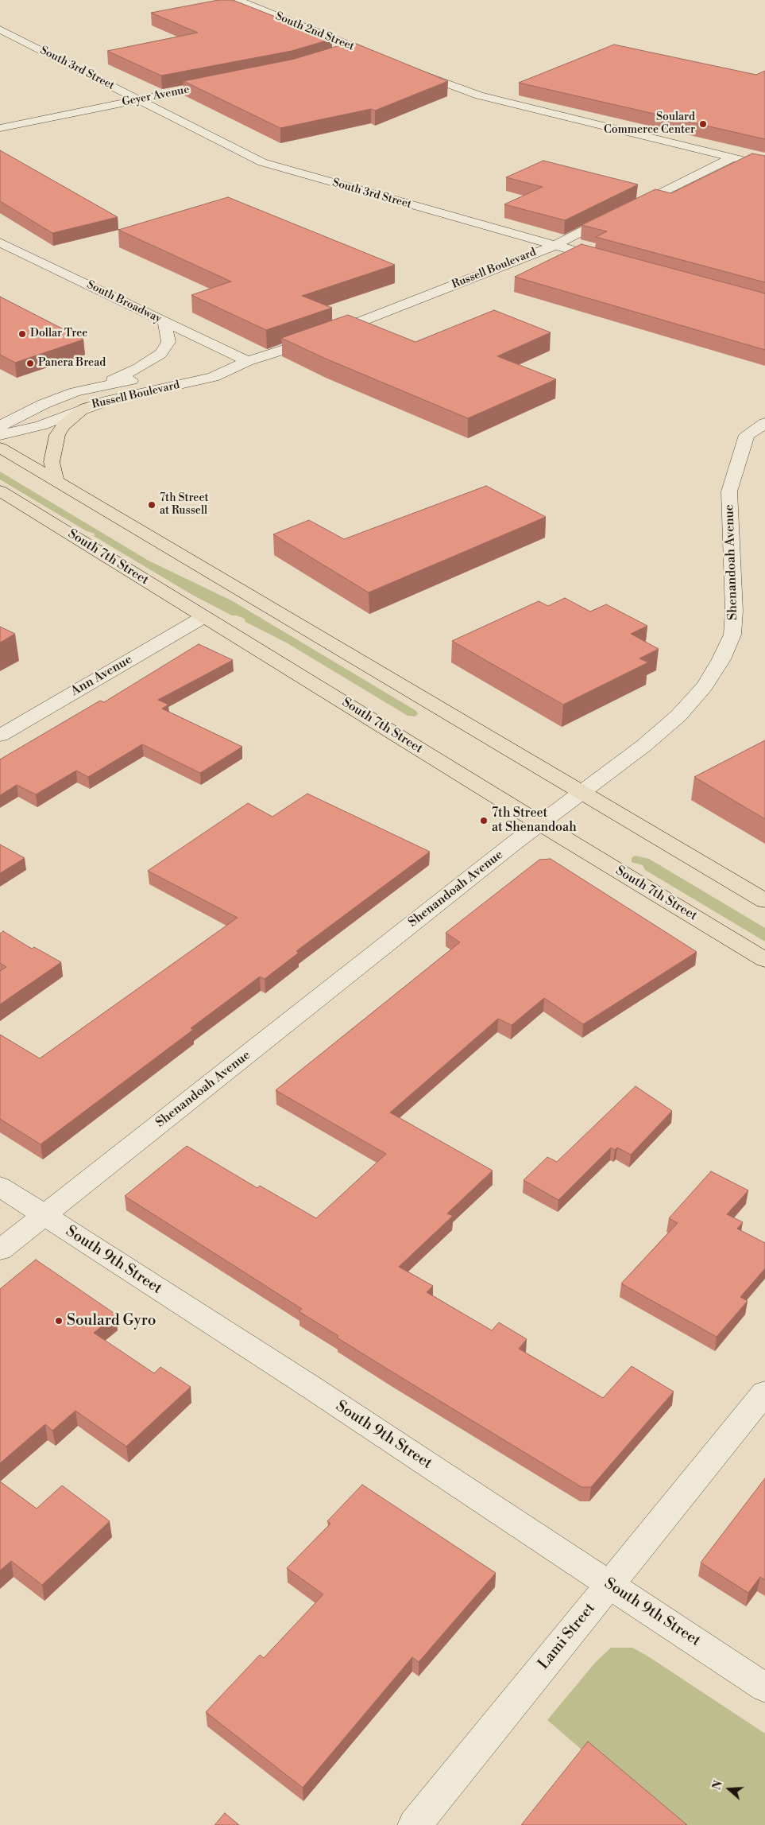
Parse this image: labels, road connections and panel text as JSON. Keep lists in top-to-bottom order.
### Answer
{
  "streets": {
    "main road": ["South 7th Street"],
    "street": [
      "South 2nd Street",
      "South 3rd Street",
      "Geyer Avenue",
      "Russell Boulevard",
      "South Broadway",
      "Shenandoah Avenue",
      "Ann Avenue",
      "South 9th Street",
      "Lami Street"
    ]
  },
  "crossings": [
    ["South 3rd Street", "Geyer Avenue"],
    ["South 3rd Street", "Russell Boulevard"],
    ["Russell Boulevard", "South Broadway"],
    ["South 7th Street", "Shenandoah Avenue"],
    ["South 7th Street", "Ann Avenue"],
    ["Shenandoah Avenue", "South 9th Street"],
    ["South 9th Street", "Lami Street"]
  ],
  "places": [
    "Soulard Commerce Center",
    "Dollar Tree",
    "Panera Bread",
    "7th Street at Russell",
    "7th Street at Shenandoah",
    "Soulard Gyro"
  ],
  "north": "left"
}
